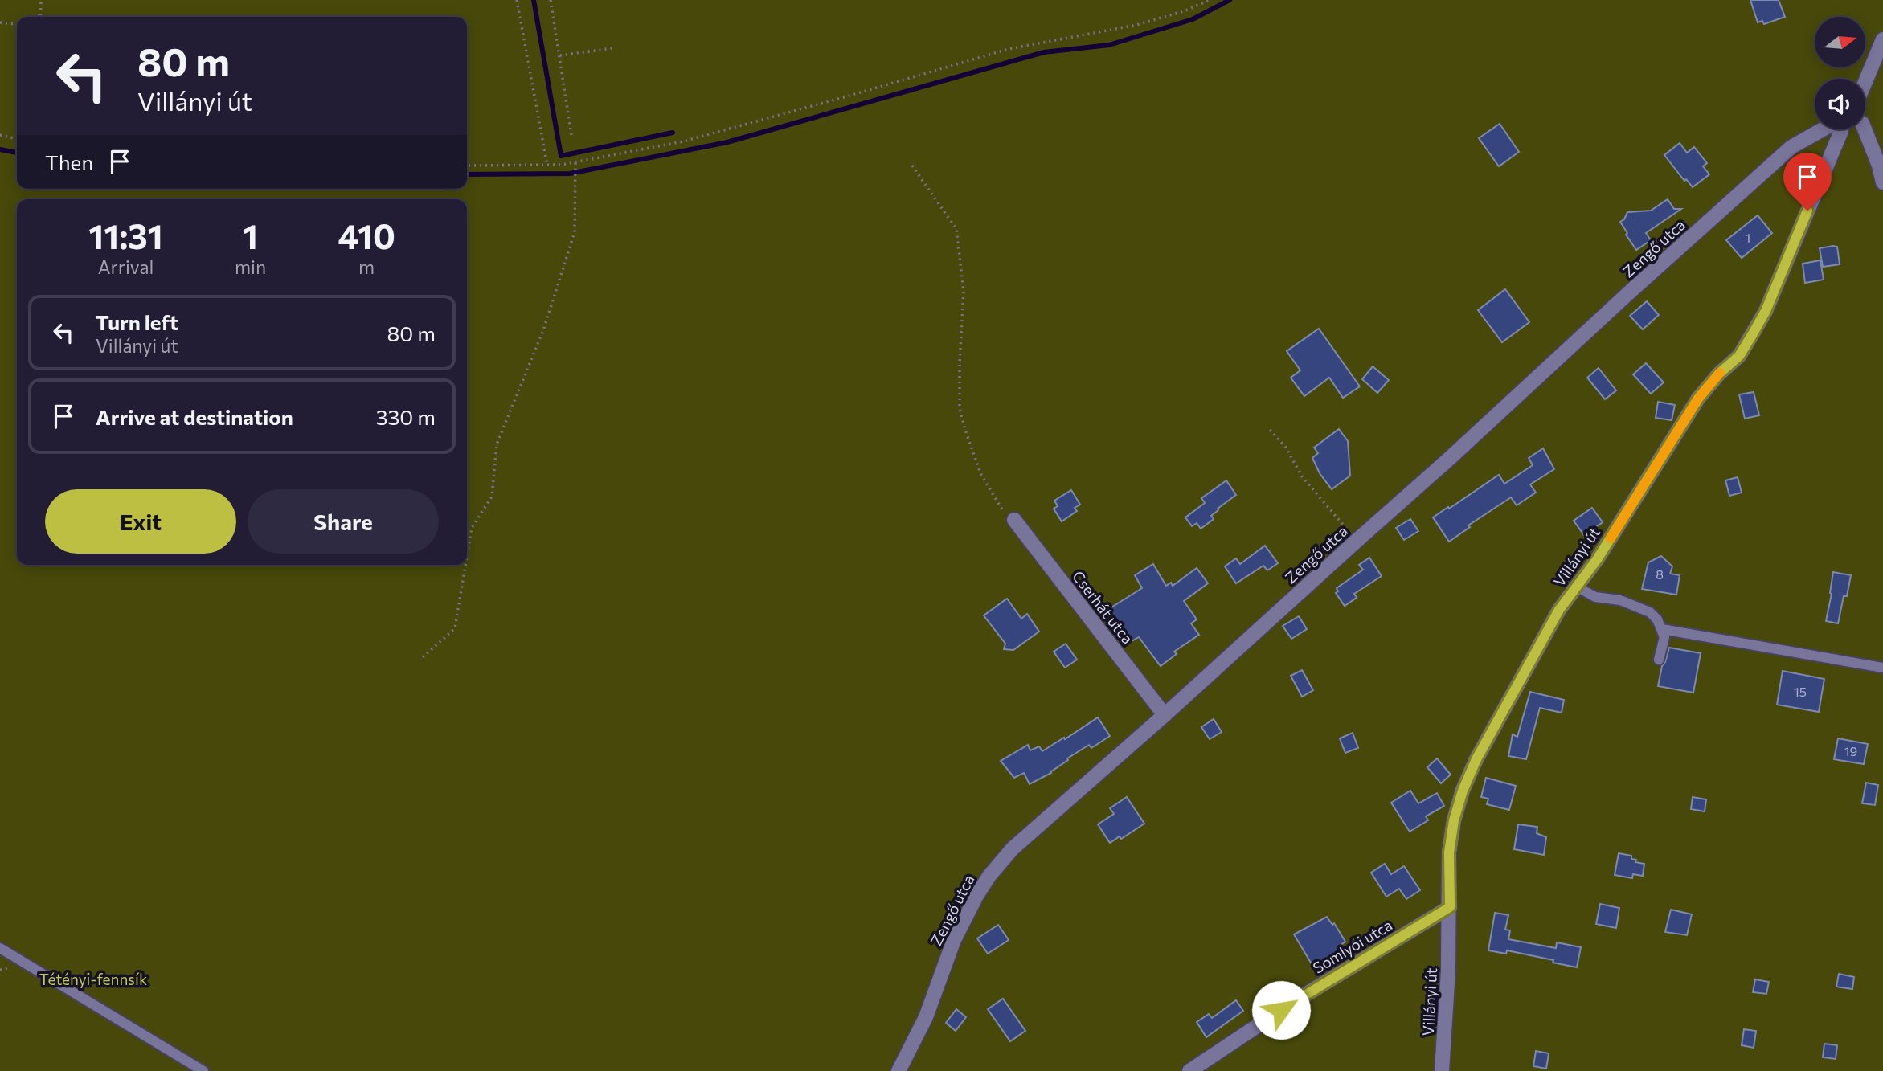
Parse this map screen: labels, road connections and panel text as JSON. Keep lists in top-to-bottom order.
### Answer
{
  "streets": {
    "street": [
      "Zengő utca",
      "Villányi út",
      "Cserhát utca",
      "Somlyói utca"
    ]
  },
  "crossings": [
    ["Zengő utca", "Cserhát utca"],
    ["Villányi út", "Somlyói utca"]
  ],
  "parks": ["Tétényi-fennsík"],
  "house_numbers": [
    "1",
    "8",
    "15",
    "19"
  ],
  "north": "right",
  "page": {
    "turn": ["80 m", "Villányi út"],
    "then": "Then",
    "eta": [
      "11:31",
      "Arrival",
      "1",
      "min",
      "410",
      "m"
    ],
    "list": [
      {
        "name": "Turn left",
        "note": "Villányi út",
        "value": "80 m"
      },
      {
        "name": "Arrive at destination",
        "value": "330 m"
      }
    ],
    "buttons": ["Exit", "Share"]
  }
}
